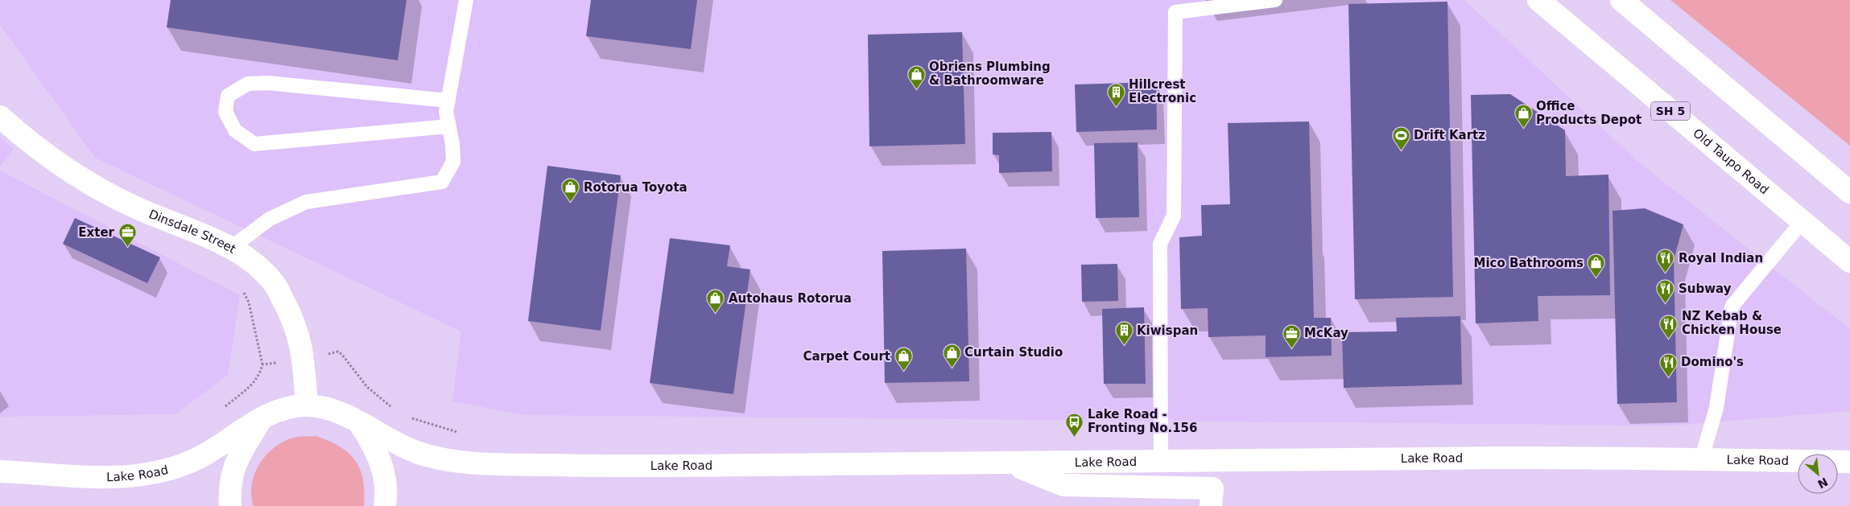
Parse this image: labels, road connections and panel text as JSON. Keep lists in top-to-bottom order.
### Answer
{
  "streets": {
    "main road": [
      "SH 5",
      "Old Taupo Road",
      "Dinsdale Street",
      "Lake Road"
    ]
  },
  "crossings": [
    ["Dinsdale Street", "Lake Road"]
  ],
  "places": {
    "shop": [
      "Obriens Plumbing & Bathroomware",
      "Office Products Depot",
      "Rotorua Toyota",
      "Mico Bathrooms",
      "Autohaus Rotorua",
      "Curtain Studio",
      "Carpet Court"
    ],
    "building": ["Hillcrest Electronic", "Kiwispan"],
    "sports": ["Drift Kartz"],
    "office": ["Exter", "McKay"],
    "restaurant": [
      "Royal Indian",
      "Subway",
      "NZ Kebab & Chicken House",
      "Domino's"
    ],
    "bus stop": ["Lake Road - Fronting No.156"]
  },
  "north": "bottom right"
}
